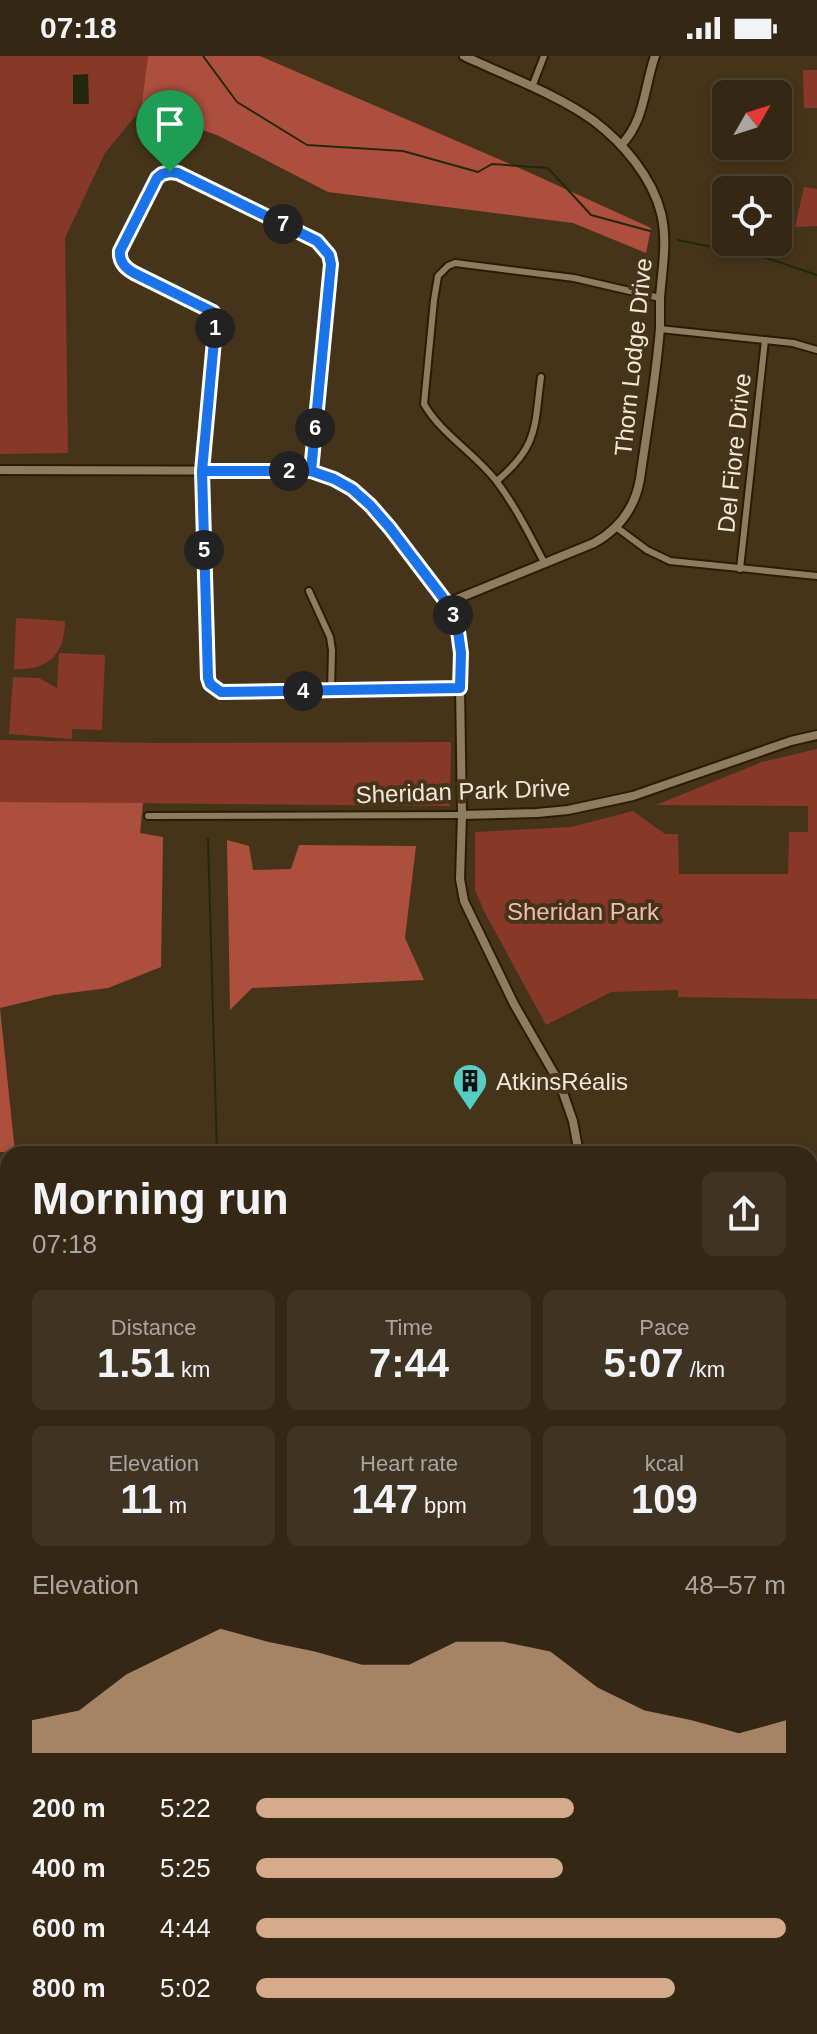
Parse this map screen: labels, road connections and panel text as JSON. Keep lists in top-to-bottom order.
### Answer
{
  "streets": {
    "street": ["Thorn Lodge Drive", "Del Fiore Drive", "Sheridan Park Drive"]
  },
  "parks": ["Sheridan Park"],
  "places": {
    "building": ["AtkinsRéalis"]
  },
  "north": "top right",
  "page": {
    "status": "07:18",
    "pins": [
      "7",
      "1",
      "6",
      "2",
      "5",
      "3",
      "4"
    ],
    "heading": ["Morning run", "07:18"],
    "stats": [
      ["Distance", "1.51 km"],
      ["Time", "7:44"],
      ["Pace", "5:07 /km"],
      ["Elevation", "11 m"],
      ["Heart rate", "147 bpm"],
      ["kcal", "109"]
    ],
    "chart": ["Elevation", "48–57 m"],
    "list": [
      {
        "name": "200 m",
        "note": "5:22"
      },
      {
        "name": "400 m",
        "note": "5:25"
      },
      {
        "name": "600 m",
        "note": "4:44"
      },
      {
        "name": "800 m",
        "note": "5:02"
      }
    ]
  }
}
